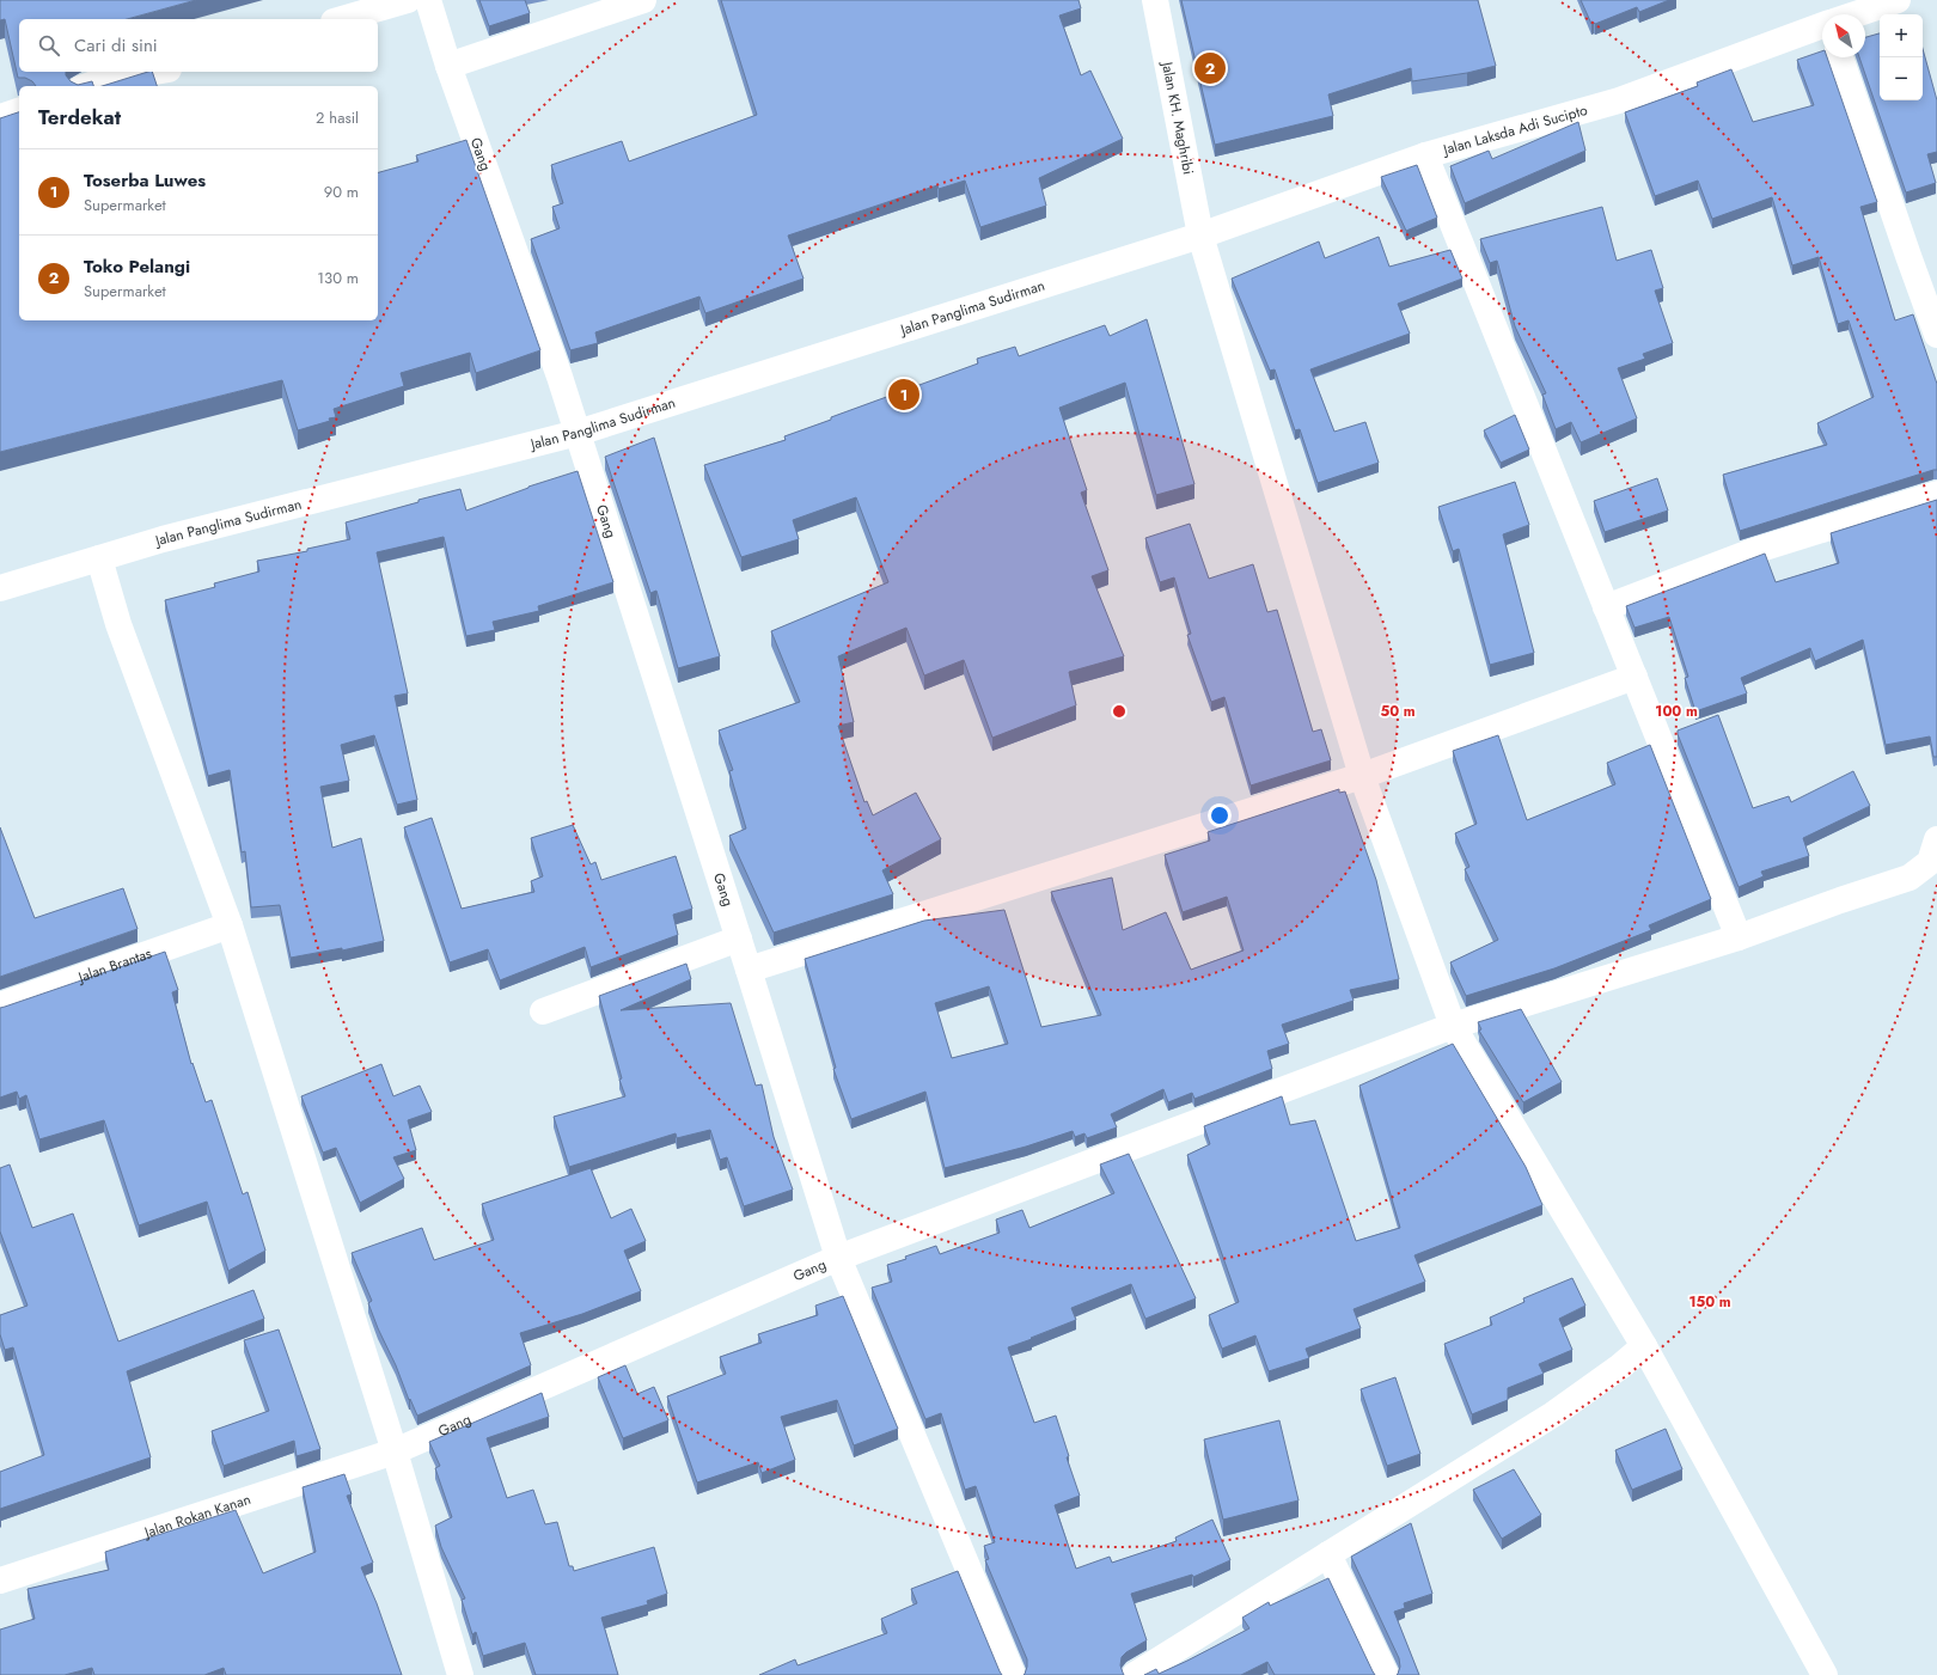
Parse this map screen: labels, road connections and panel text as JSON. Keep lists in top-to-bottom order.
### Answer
{
  "streets": {
    "main road": [
      "Jalan KH. Maghribi",
      "Jalan Laksda Adi Sucipto",
      "Gang",
      "Jalan Panglima Sudirman",
      "Jalan Brantas",
      "Jalan Rokan Kanan"
    ]
  },
  "crossings": [
    ["Jalan KH. Maghribi", "Jalan Laksda Adi Sucipto"],
    ["Jalan KH. Maghribi", "Jalan Panglima Sudirman"],
    ["Jalan Laksda Adi Sucipto", "Jalan Panglima Sudirman"],
    ["Gang", "Jalan Panglima Sudirman"],
    ["Gang", "Jalan Rokan Kanan"]
  ],
  "north": "top left",
  "page": {
    "map_buttons": ["+", "−"],
    "search": "Cari di sini",
    "pins": ["2", "1"],
    "heading": ["Terdekat", "2 hasil"],
    "list": [
      {
        "mark": "1",
        "name": "Toserba Luwes",
        "note": "Supermarket",
        "value": "90 m"
      },
      {
        "mark": "2",
        "name": "Toko Pelangi",
        "note": "Supermarket",
        "value": "130 m"
      }
    ]
  },
  "rings": ["50 m", "100 m", "150 m"]
}
